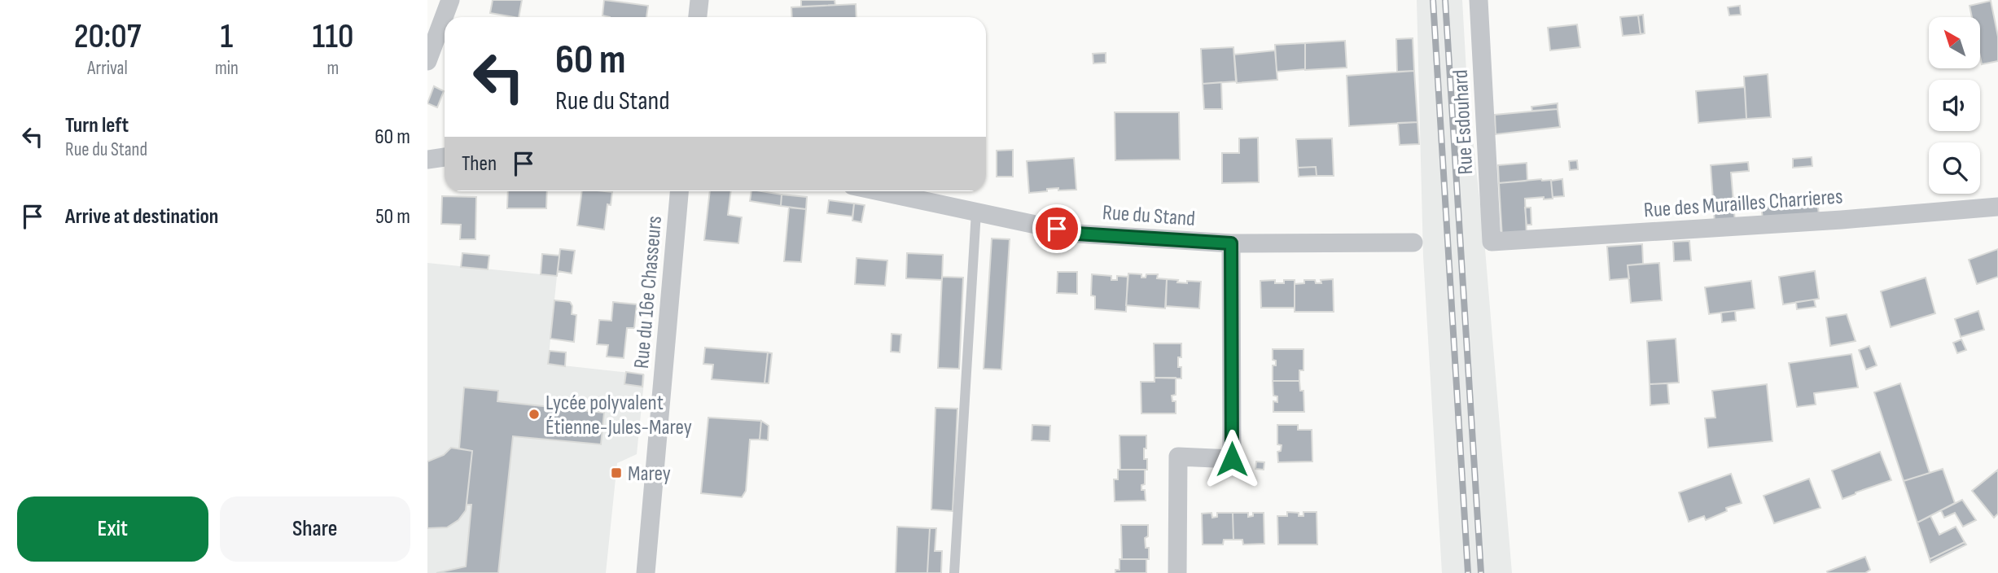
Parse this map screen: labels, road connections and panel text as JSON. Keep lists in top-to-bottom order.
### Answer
{
  "streets": {
    "street": [
      "Rue Esdouhard",
      "Rue des Murailles Charrieres",
      "Rue du Stand",
      "Rue du 16e Chasseurs"
    ]
  },
  "crossings": [
    ["Rue Esdouhard", "Rue des Murailles Charrieres"]
  ],
  "places": {
    "other": ["Lycée polyvalent Étienne-Jules-Marey"],
    "transit": ["Marey"]
  },
  "north": "top left",
  "page": {
    "eta": [
      "20:07",
      "Arrival",
      "1",
      "min",
      "110",
      "m"
    ],
    "turn": ["60 m", "Rue du Stand"],
    "list": [
      {
        "name": "Turn left",
        "note": "Rue du Stand",
        "value": "60 m"
      },
      {
        "name": "Arrive at destination",
        "value": "50 m"
      }
    ],
    "then": "Then",
    "buttons": ["Exit", "Share"]
  }
}
